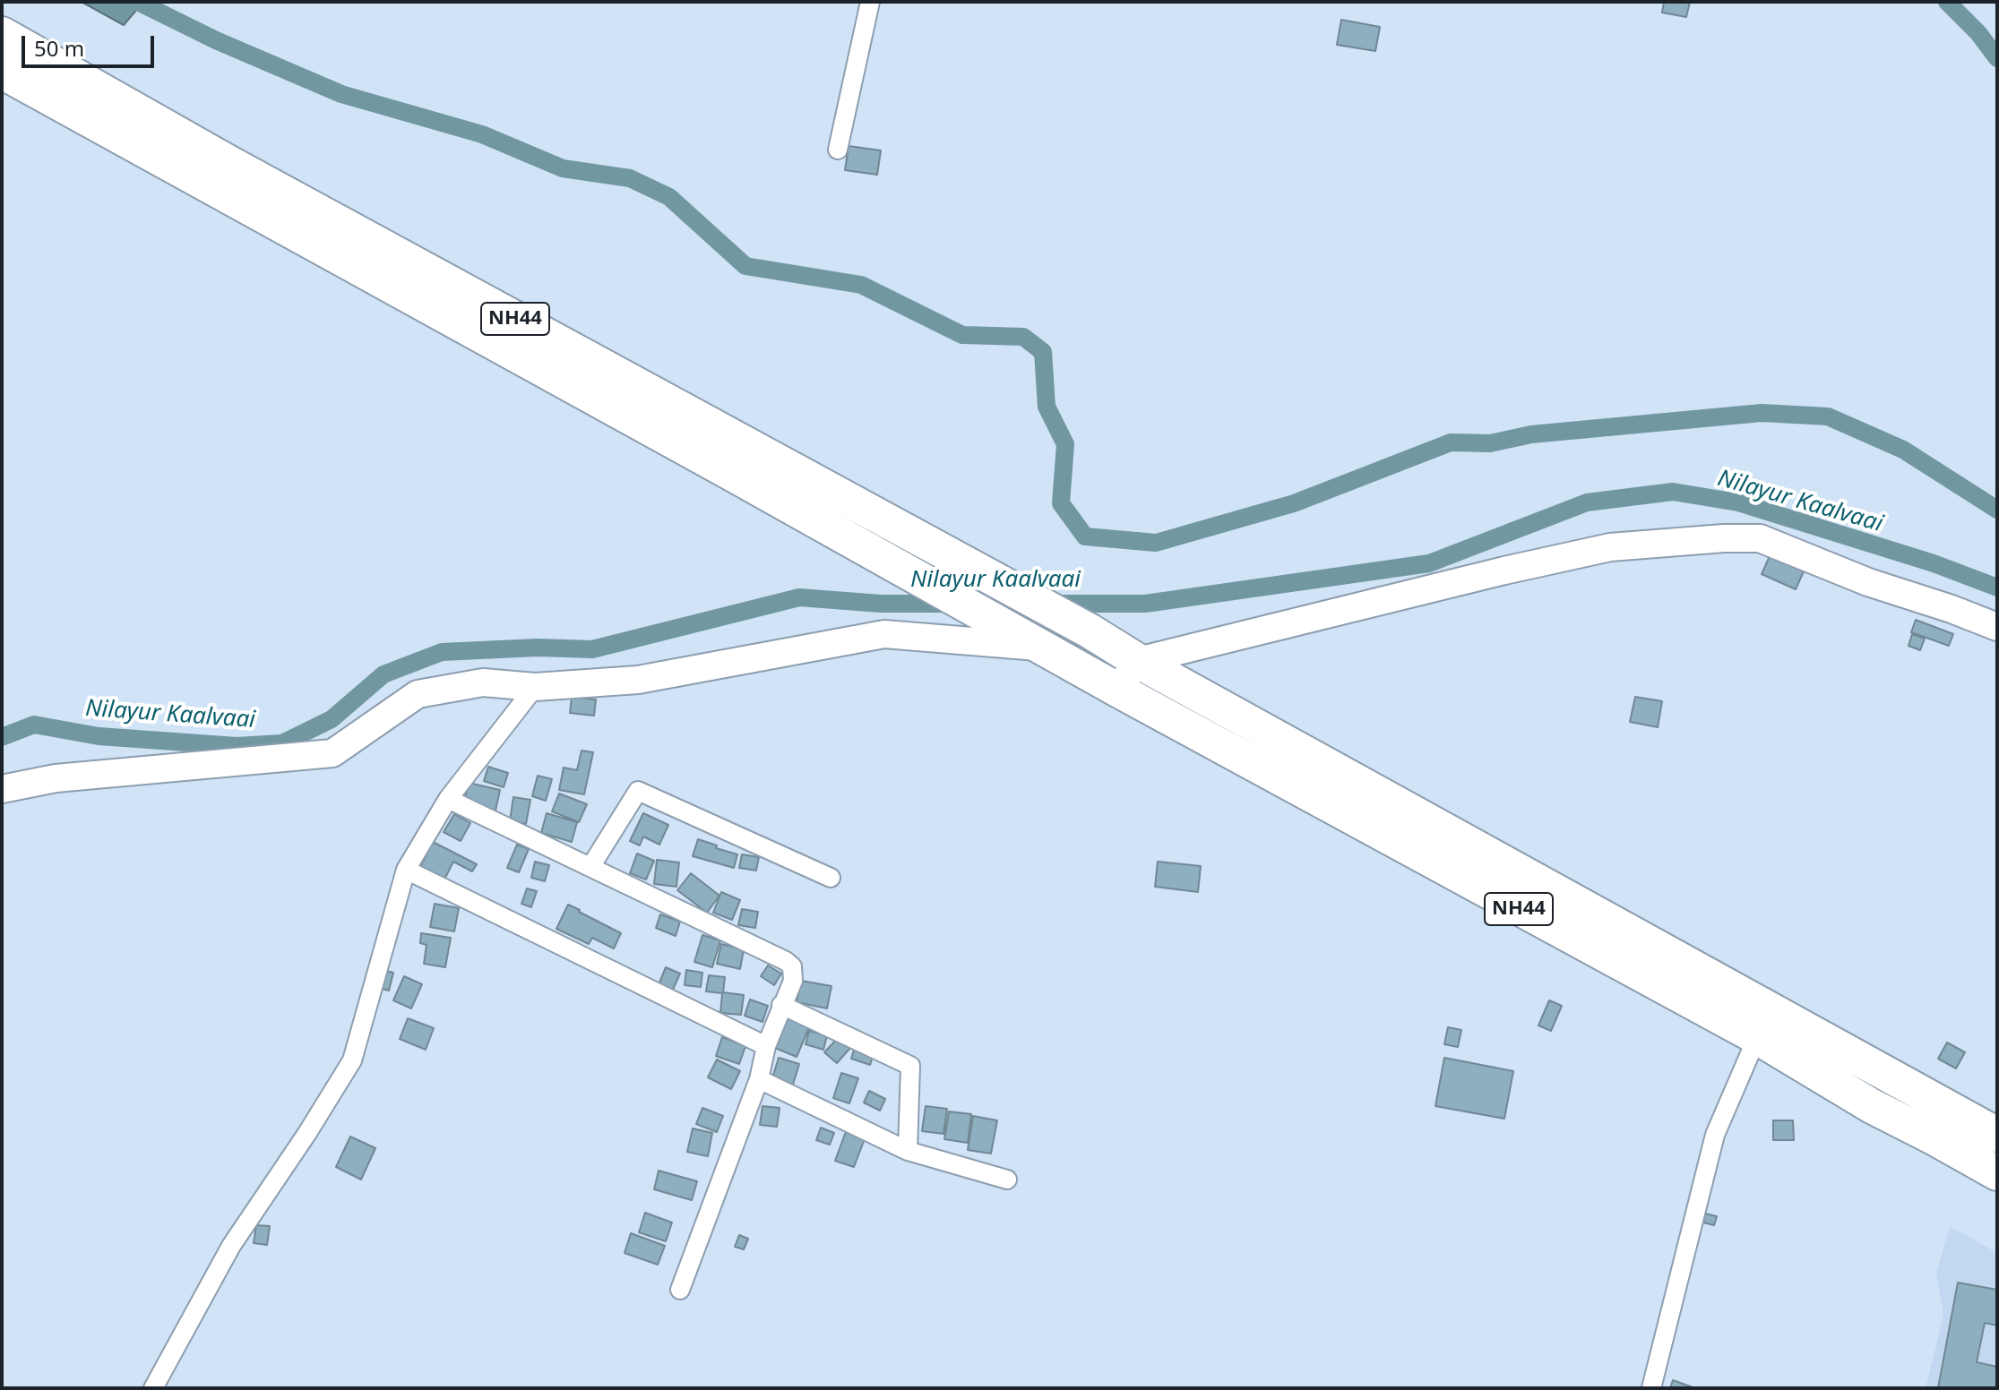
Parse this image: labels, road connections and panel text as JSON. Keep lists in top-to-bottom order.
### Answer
{
  "streets": {
    "highway": ["NH44"]
  },
  "water": ["Nilayur Kaalvaai"],
  "scale_bar": "50 m"
}
